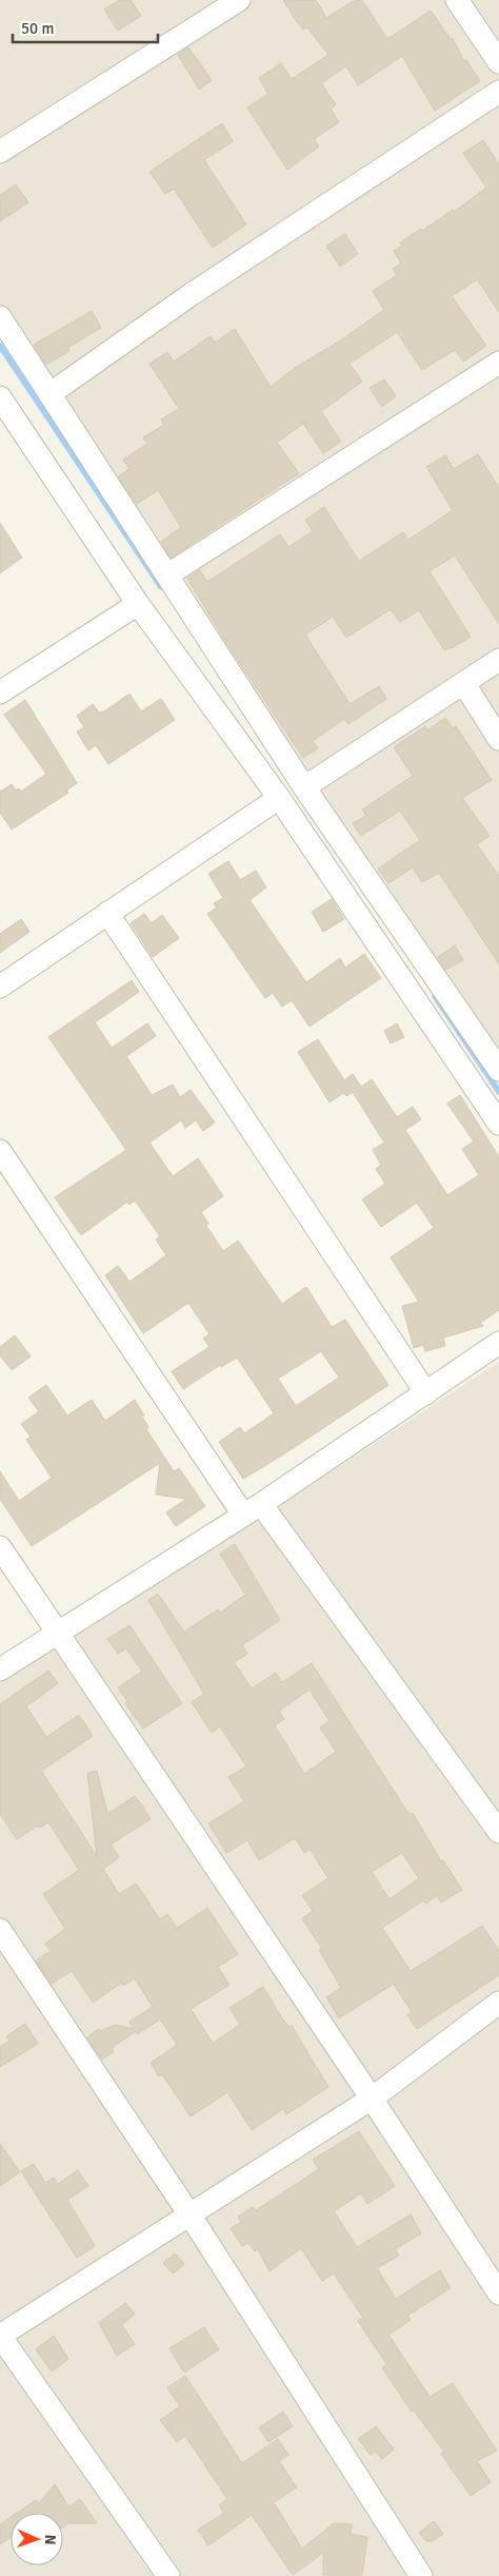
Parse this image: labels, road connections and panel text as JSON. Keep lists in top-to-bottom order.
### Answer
{
  "scale_bar": "50 m",
  "north": "right"
}
